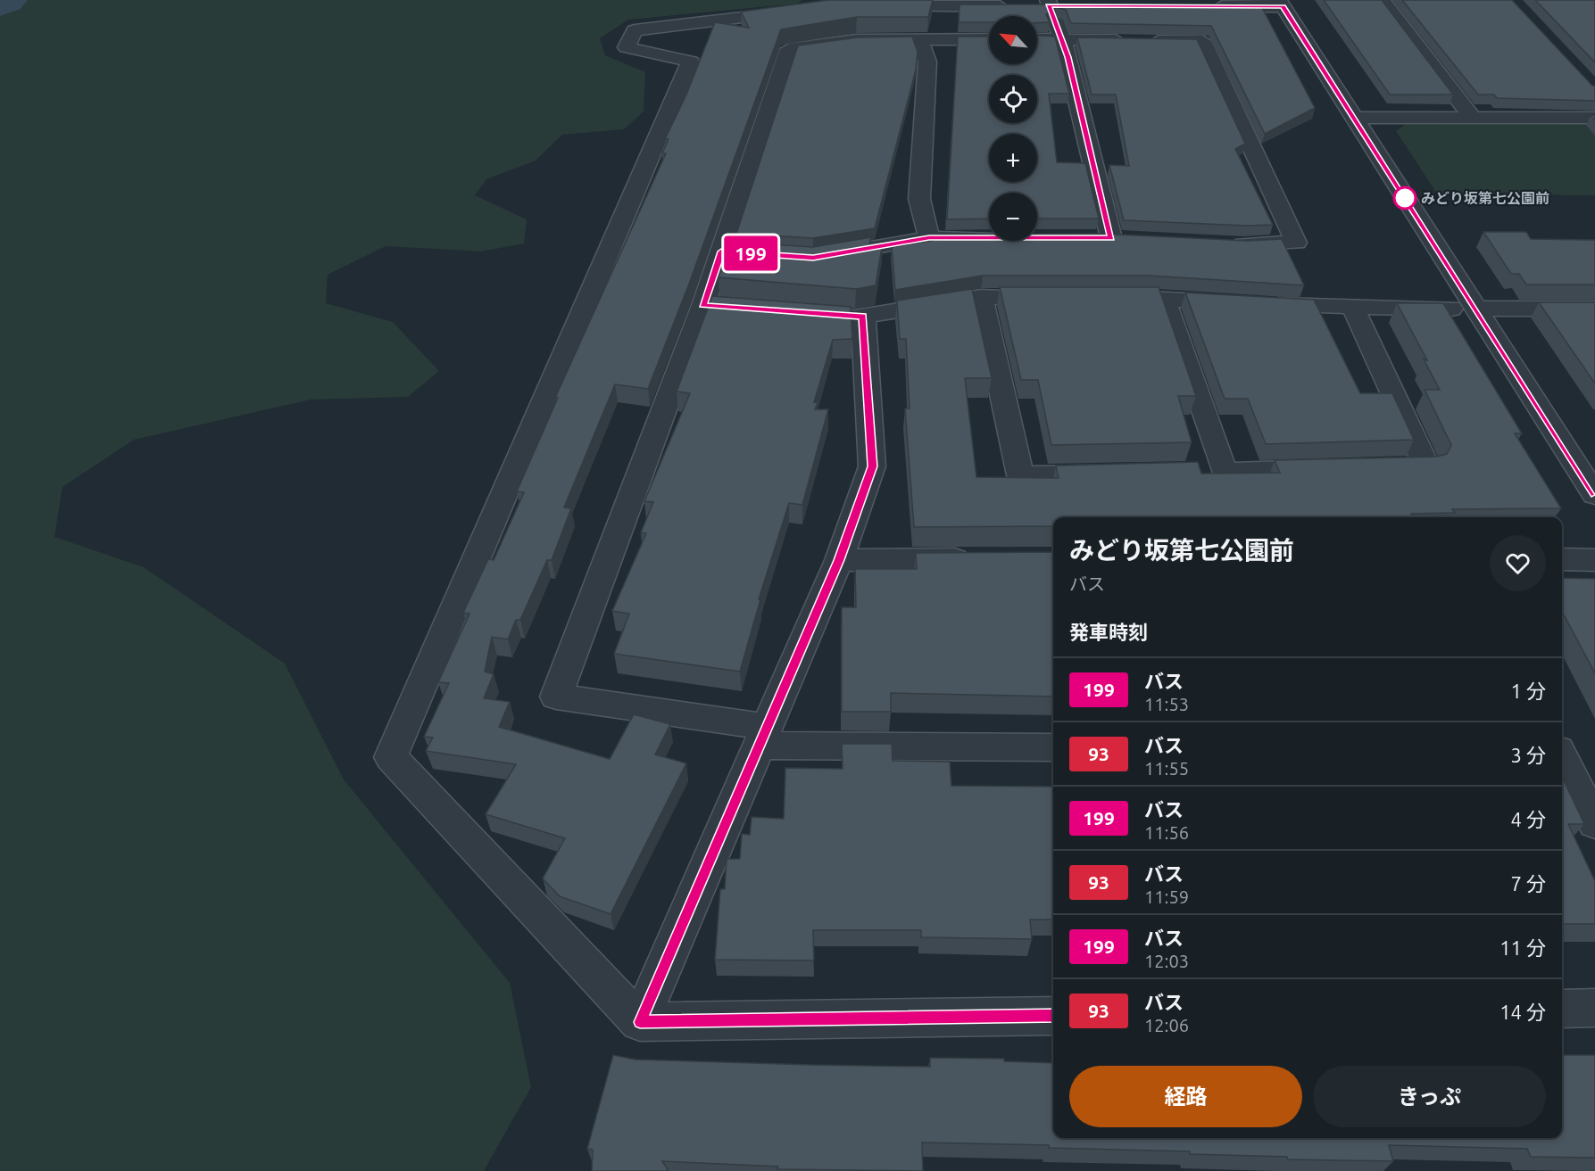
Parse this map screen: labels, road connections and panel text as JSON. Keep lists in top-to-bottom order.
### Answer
{
  "places": ["みどり坂第七公園前"],
  "lines": ["bus line 199"],
  "north": "top left",
  "page": {
    "on_map": "199",
    "map_buttons": ["+", "−"],
    "heading": [
      ["みどり坂第七公園前", "バス"],
      "発車時刻"
    ],
    "list": [
      {
        "mark": "199",
        "name": "バス",
        "note": "11:53",
        "value": "1 分"
      },
      {
        "mark": "93",
        "name": "バス",
        "note": "11:55",
        "value": "3 分"
      },
      {
        "mark": "199",
        "name": "バス",
        "note": "11:56",
        "value": "4 分"
      },
      {
        "mark": "93",
        "name": "バス",
        "note": "11:59",
        "value": "7 分"
      },
      {
        "mark": "199",
        "name": "バス",
        "note": "12:03",
        "value": "11 分"
      },
      {
        "mark": "93",
        "name": "バス",
        "note": "12:06",
        "value": "14 分"
      }
    ],
    "buttons": ["経路", "きっぷ"]
  }
}
